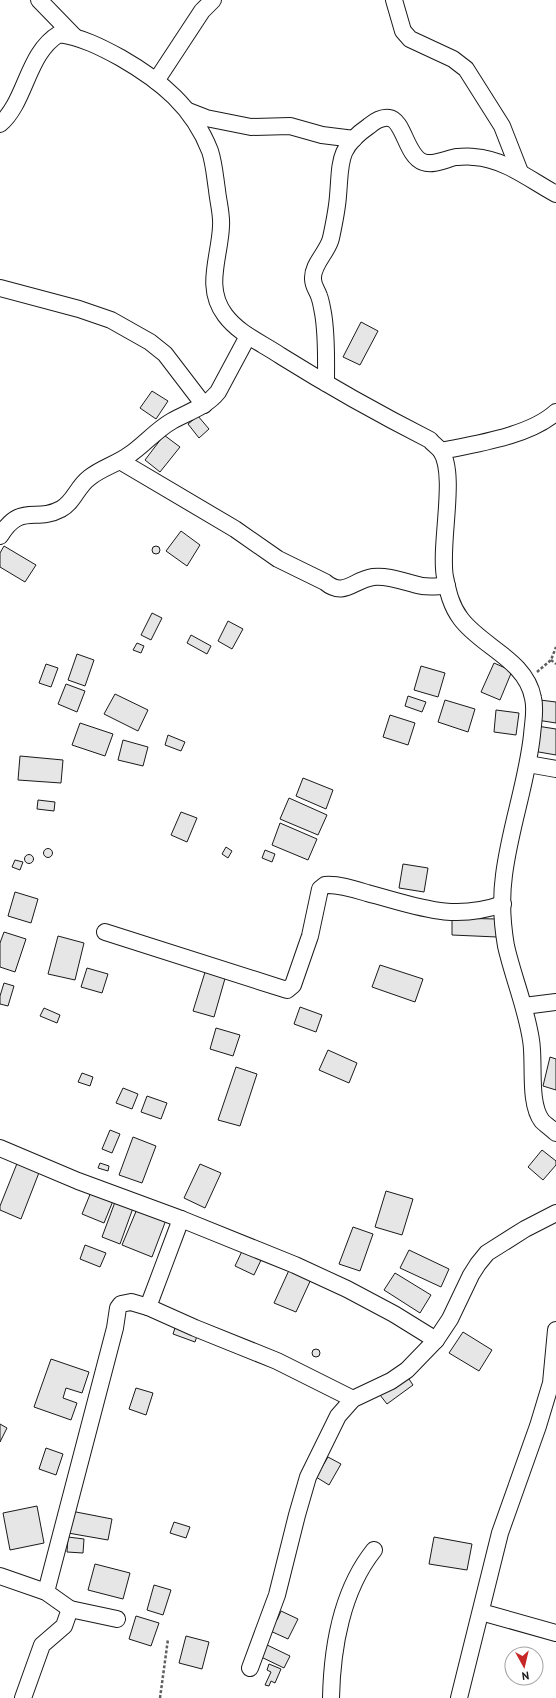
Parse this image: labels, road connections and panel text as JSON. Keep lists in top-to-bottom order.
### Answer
{
  "north": "bottom"
}
